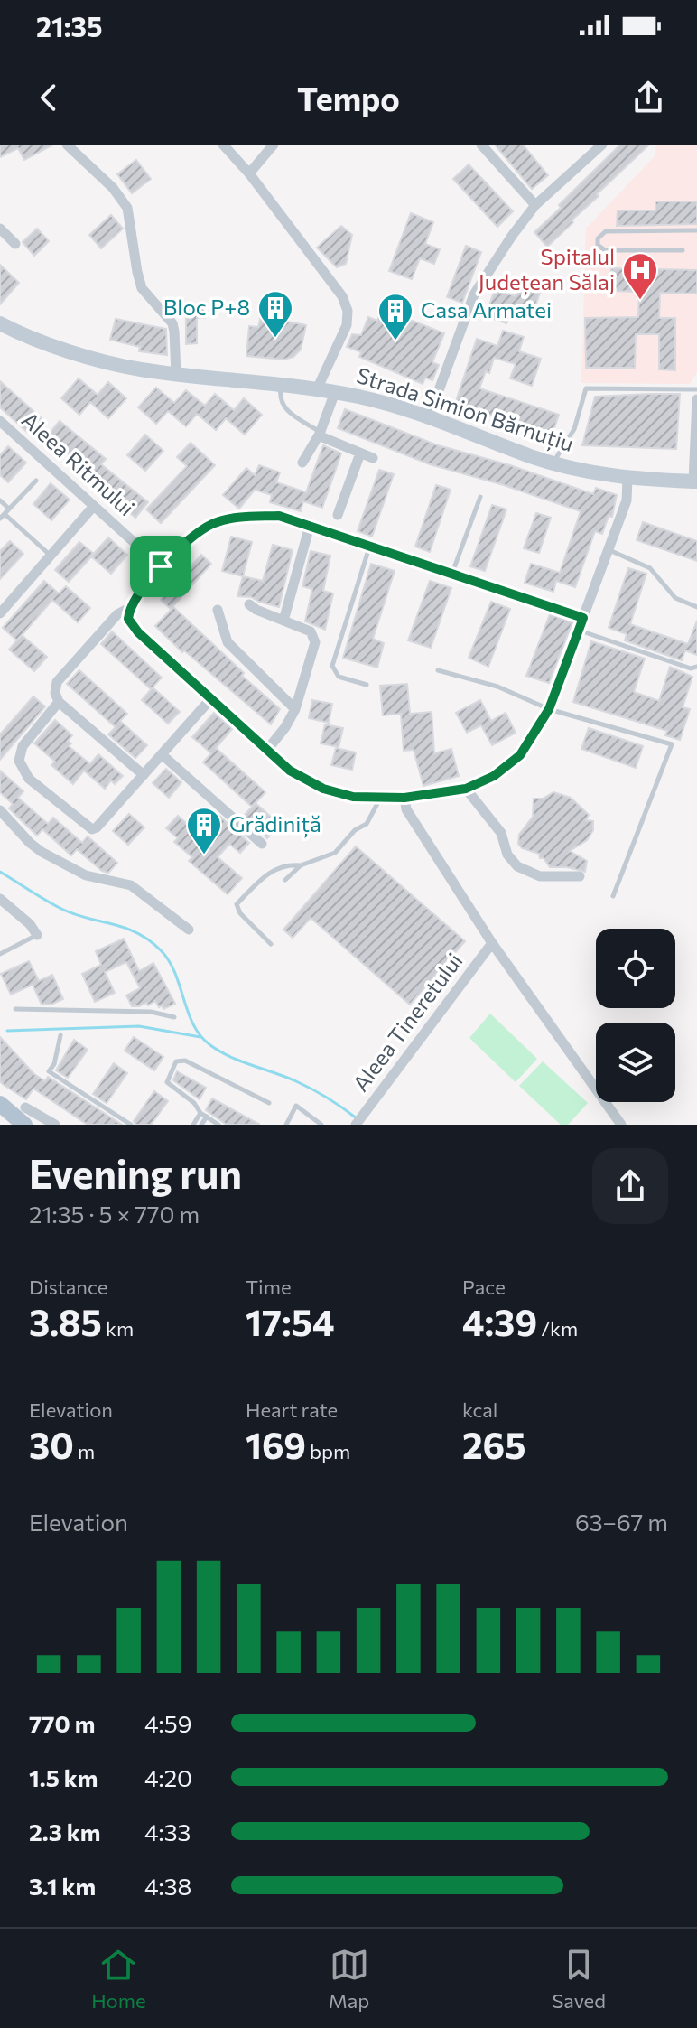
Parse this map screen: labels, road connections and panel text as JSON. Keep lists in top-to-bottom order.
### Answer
{
  "streets": {
    "street": ["Strada Simion Bărnuțiu", "Aleea Ritmului", "Aleea Tineretului"]
  },
  "places": {
    "hospital": ["Spitalul Județean Sălaj"],
    "building": ["Bloc P+8", "Casa Armatei", "Grădiniță"]
  },
  "page": {
    "status": "21:35",
    "header": "Tempo",
    "heading": ["Evening run", "21:35 · 5 × 770 m"],
    "stats": [
      ["Distance", "3.85 km"],
      ["Time", "17:54"],
      ["Pace", "4:39 /km"],
      ["Elevation", "30 m"],
      ["Heart rate", "169 bpm"],
      ["kcal", "265"]
    ],
    "chart": ["Elevation", "63–67 m"],
    "list": [
      {
        "name": "770 m",
        "note": "4:59"
      },
      {
        "name": "1.5 km",
        "note": "4:20"
      },
      {
        "name": "2.3 km",
        "note": "4:33"
      },
      {
        "name": "3.1 km",
        "note": "4:38"
      }
    ],
    "tabs": ["Home", "Map", "Saved"]
  }
}
